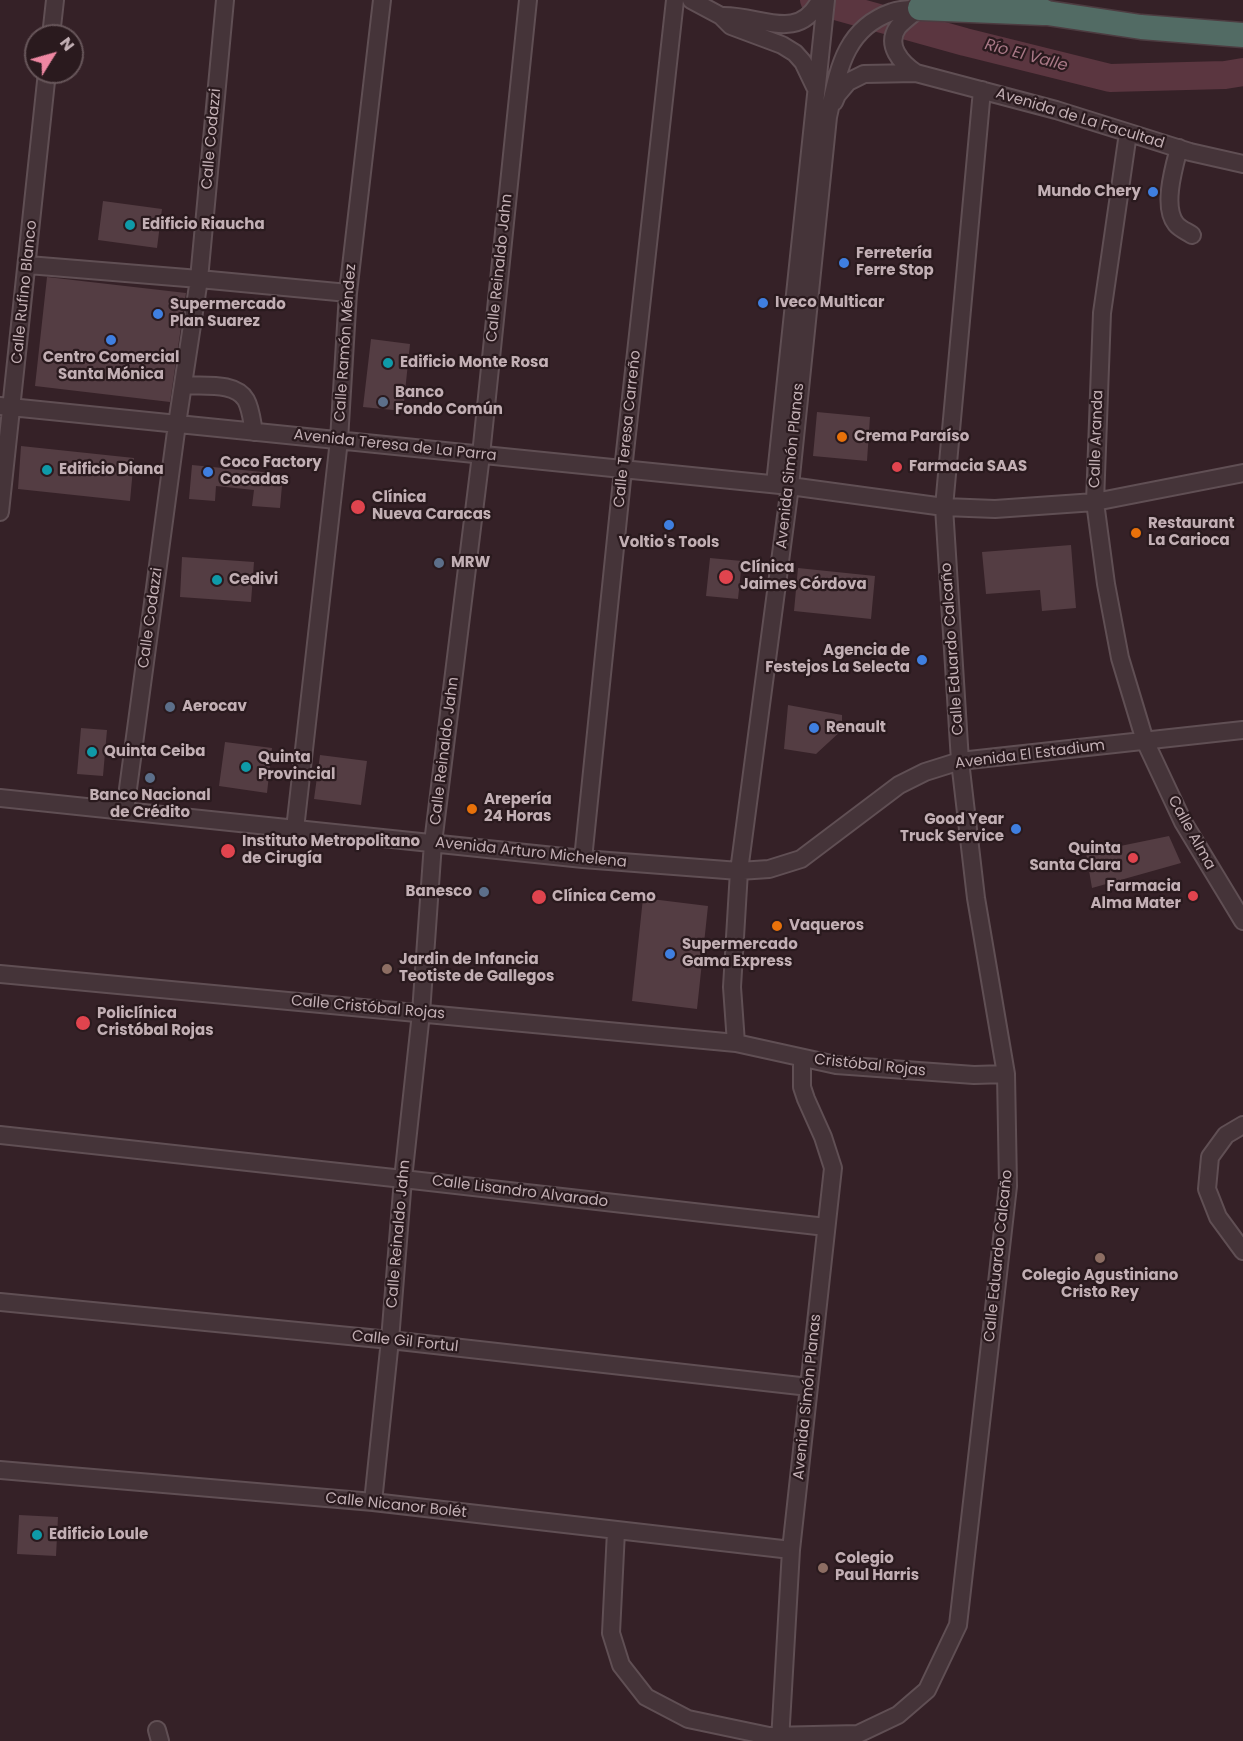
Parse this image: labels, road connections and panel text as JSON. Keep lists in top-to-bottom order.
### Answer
{
  "streets": {
    "street": [
      "Avenida de La Facultad",
      "Calle Codazzi",
      "Calle Reinaldo Jahn",
      "Calle Rufino Blanco",
      "Calle Ramón Méndez",
      "Calle Teresa Carreño",
      "Calle Aranda",
      "Avenida Teresa de La Parra",
      "Avenida Simón Planas",
      "Calle Eduardo Calcaño",
      "Avenida El Estadium",
      "Calle Alma",
      "Avenida Arturo Michelena",
      "Calle Cristóbal Rojas",
      "Cristóbal Rojas",
      "Calle Lisandro Alvarado",
      "Calle Gil Fortul",
      "Calle Nicanor Bolét"
    ]
  },
  "crossings": [
    ["Avenida de La Facultad", "Calle Aranda"],
    ["Avenida de La Facultad", "Avenida Simón Planas"],
    ["Avenida de La Facultad", "Calle Eduardo Calcaño"],
    ["Calle Codazzi", "Avenida Teresa de La Parra"],
    ["Calle Codazzi", "Avenida Arturo Michelena"],
    ["Calle Reinaldo Jahn", "Avenida Teresa de La Parra"],
    ["Calle Reinaldo Jahn", "Avenida Arturo Michelena"],
    ["Calle Reinaldo Jahn", "Calle Cristóbal Rojas"],
    ["Calle Reinaldo Jahn", "Calle Lisandro Alvarado"],
    ["Calle Reinaldo Jahn", "Calle Gil Fortul"],
    ["Calle Reinaldo Jahn", "Calle Nicanor Bolét"],
    ["Calle Rufino Blanco", "Avenida Teresa de La Parra"],
    ["Calle Ramón Méndez", "Avenida Teresa de La Parra"],
    ["Calle Ramón Méndez", "Avenida Arturo Michelena"],
    ["Calle Teresa Carreño", "Avenida Teresa de La Parra"],
    ["Calle Teresa Carreño", "Avenida Arturo Michelena"],
    ["Calle Aranda", "Avenida Teresa de La Parra"],
    ["Calle Aranda", "Avenida El Estadium"],
    ["Calle Aranda", "Calle Alma"],
    ["Avenida Teresa de La Parra", "Avenida Simón Planas"],
    ["Avenida Teresa de La Parra", "Calle Eduardo Calcaño"],
    ["Avenida Simón Planas", "Calle Eduardo Calcaño"],
    ["Avenida Simón Planas", "Avenida El Estadium"],
    ["Avenida Simón Planas", "Avenida Arturo Michelena"],
    ["Avenida Simón Planas", "Calle Cristóbal Rojas"],
    ["Avenida Simón Planas", "Cristóbal Rojas"],
    ["Avenida Simón Planas", "Calle Lisandro Alvarado"],
    ["Avenida Simón Planas", "Calle Gil Fortul"],
    ["Avenida Simón Planas", "Calle Nicanor Bolét"],
    ["Calle Eduardo Calcaño", "Avenida El Estadium"],
    ["Calle Eduardo Calcaño", "Cristóbal Rojas"],
    ["Calle Eduardo Calcaño", "Calle Nicanor Bolét"],
    ["Avenida El Estadium", "Calle Alma"],
    ["Avenida El Estadium", "Avenida Arturo Michelena"],
    ["Calle Cristóbal Rojas", "Cristóbal Rojas"]
  ],
  "water": ["Río El Valle"],
  "places": [
    "Mundo Chery",
    "Edificio Riaucha",
    "Ferretería Ferre Stop",
    "Iveco Multicar",
    "Supermercado Plan Suarez",
    "Centro Comercial Santa Mónica",
    "Edificio Monte Rosa",
    "Banco Fondo Común",
    "Crema Paraíso",
    "Farmacia SAAS",
    "Edificio Diana",
    "Coco Factory Cocadas",
    "Clínica Nueva Caracas",
    "Voltio's Tools",
    "Restaurant La Carioca",
    "MRW",
    "Clínica Jaimes Córdova",
    "Cedivi",
    "Agencia de Festejos La Selecta",
    "Aerocav",
    "Renault",
    "Quinta Ceiba",
    "Quinta Provincial",
    "Banco Nacional de Crédito",
    "Arepería 24 Horas",
    "Good Year Truck Service",
    "Instituto Metropolitano de Cirugía",
    "Quinta Santa Clara",
    "Banesco",
    "Farmacia Alma Mater",
    "Clínica Cemo",
    "Vaqueros",
    "Supermercado Gama Express",
    "Jardin de Infancia Teotiste de Gallegos",
    "Policlínica Cristóbal Rojas",
    "Colegio Agustiniano Cristo Rey",
    "Edificio Loule",
    "Colegio Paul Harris"
  ],
  "north": "top right"
}
